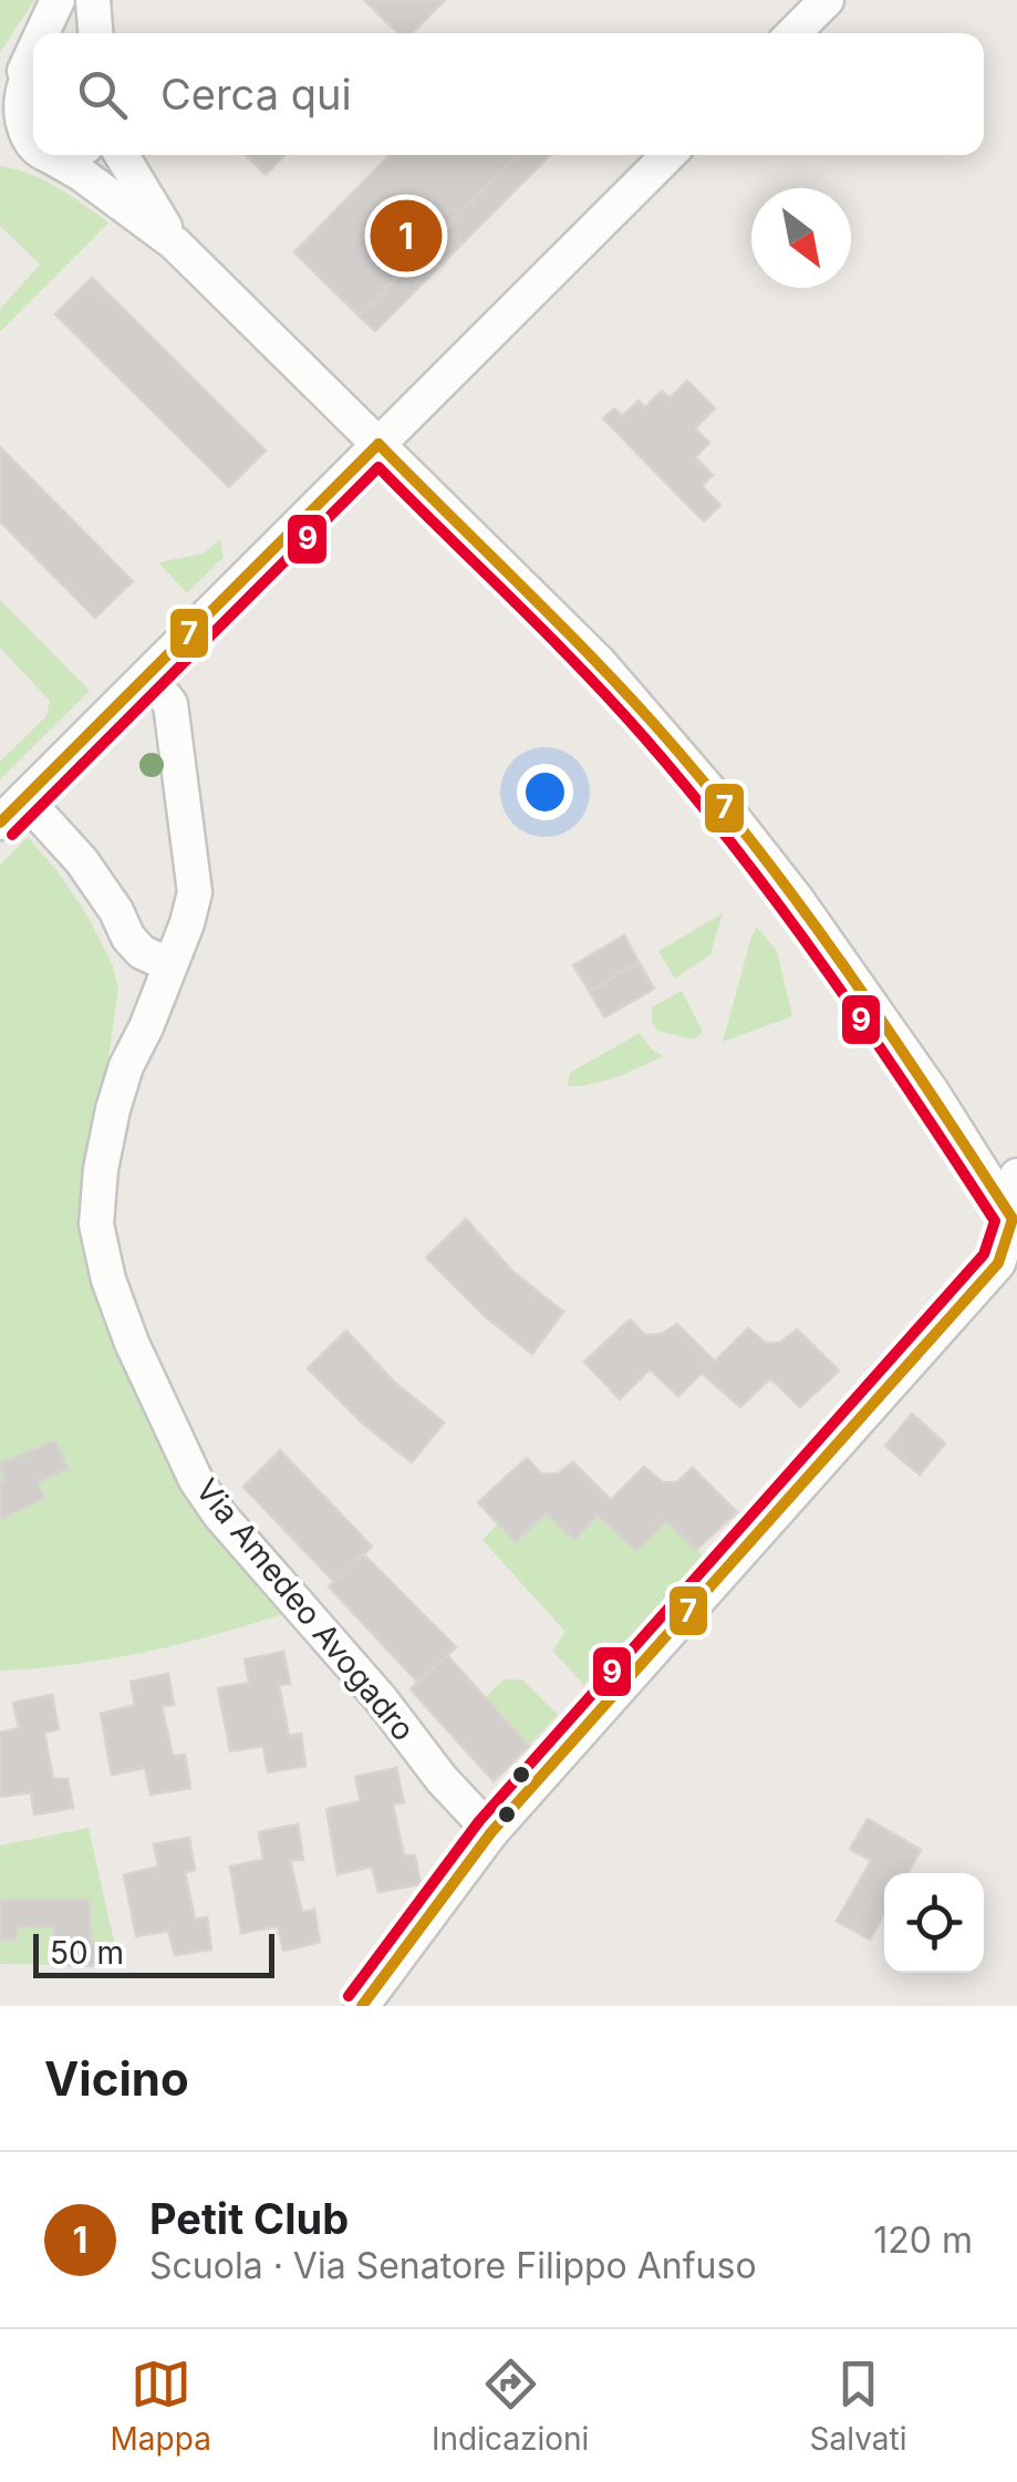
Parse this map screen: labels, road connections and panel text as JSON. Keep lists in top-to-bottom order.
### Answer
{
  "streets": {
    "street": ["Via Amedeo Avogadro"]
  },
  "lines": ["transit line 7", "transit line 9"],
  "scale_bar": "50 m",
  "north": "bottom right",
  "page": {
    "search": "Cerca qui",
    "pins": "1",
    "scale": "50 m",
    "heading": "Vicino",
    "list": [
      {
        "mark": "1",
        "name": "Petit Club",
        "note": "Scuola · Via Senatore Filippo Anfuso",
        "value": "120 m"
      }
    ],
    "nav": ["Mappa", "Indicazioni", "Salvati"]
  }
}
